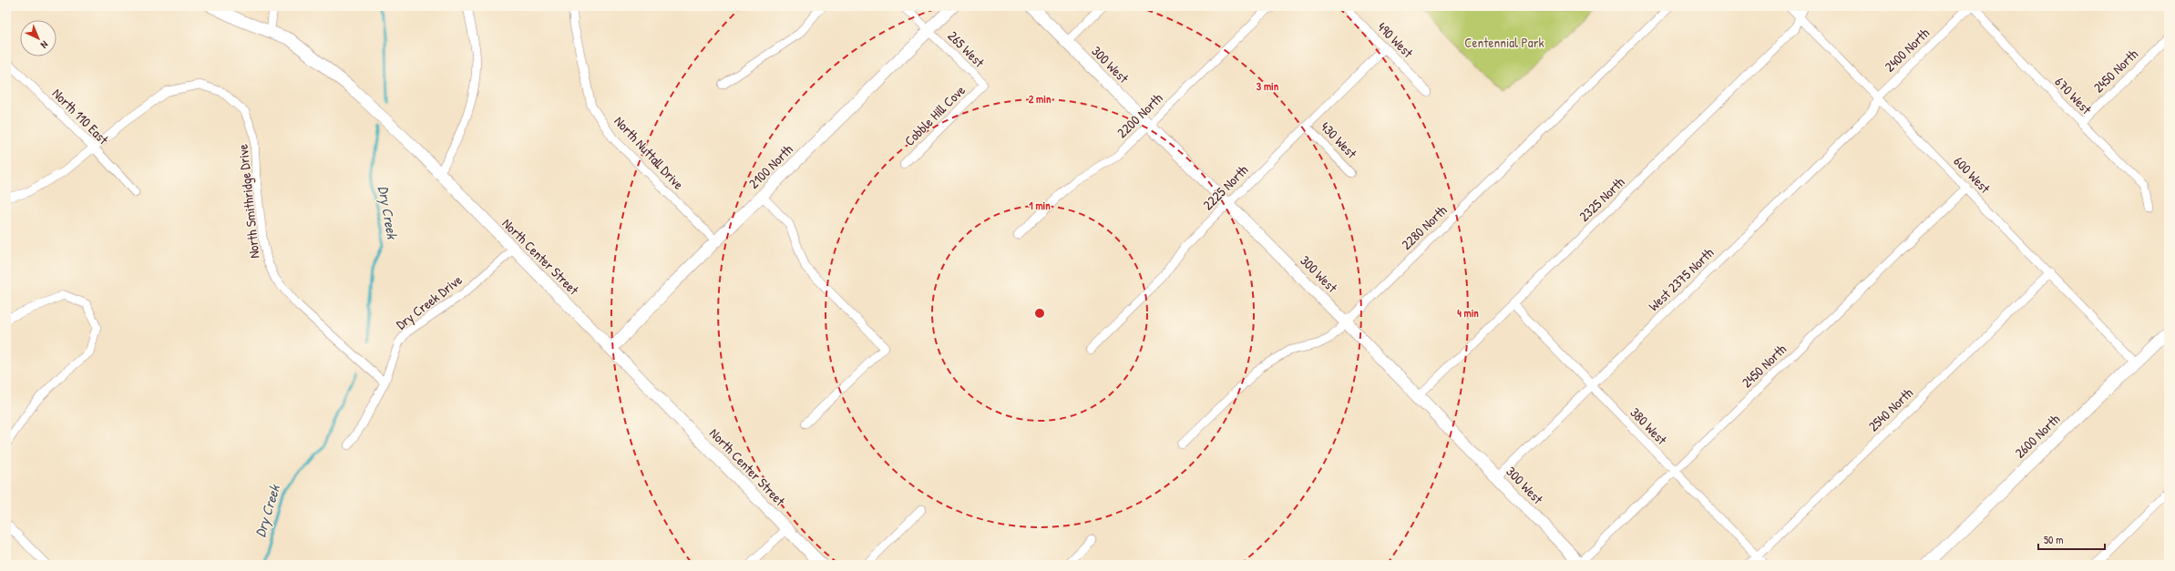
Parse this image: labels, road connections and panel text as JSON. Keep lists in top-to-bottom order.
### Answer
{
  "streets": {
    "street": [
      "490 West",
      "265 West",
      "2400 North",
      "300 West",
      "2450 North",
      "670 West",
      "Cobble Hill Cove",
      "2200 North",
      "North 110 East",
      "430 West",
      "North Nuttall Drive",
      "2100 North",
      "600 West",
      "2225 North",
      "2325 North",
      "North Smithridge Drive",
      "2280 North",
      "North Center Street",
      "West 2375 North",
      "Dry Creek Drive",
      "2540 North",
      "380 West",
      "2600 North"
    ]
  },
  "crossings": [
    ["490 West", "2225 North"],
    ["265 West", "Cobble Hill Cove"],
    ["265 West", "2100 North"],
    ["2400 North", "670 West"],
    ["2400 North", "600 West"],
    ["2400 North", "West 2375 North"],
    ["300 West", "2450 North"],
    ["300 West", "2200 North"],
    ["300 West", "2225 North"],
    ["300 West", "2325 North"],
    ["300 West", "2280 North"],
    ["300 West", "West 2375 North"],
    ["2450 North", "670 West"],
    ["2450 North", "600 West"],
    ["2450 North", "380 West"],
    ["North 110 East", "North Smithridge Drive"],
    ["430 West", "2225 North"],
    ["North Nuttall Drive", "2100 North"],
    ["2100 North", "North Center Street"],
    ["600 West", "2325 North"],
    ["600 West", "West 2375 North"],
    ["600 West", "2540 North"],
    ["600 West", "2600 North"],
    ["2325 North", "380 West"],
    ["North Smithridge Drive", "Dry Creek Drive"],
    ["North Center Street", "Dry Creek Drive"],
    ["West 2375 North", "380 West"],
    ["2540 North", "380 West"]
  ],
  "water": ["Dry Creek"],
  "parks": ["Centennial Park"],
  "scale_bar": "50 m",
  "north": "bottom right",
  "rings": [
    "3 min",
    "2 min",
    "1 min",
    "4 min"
  ]
}
